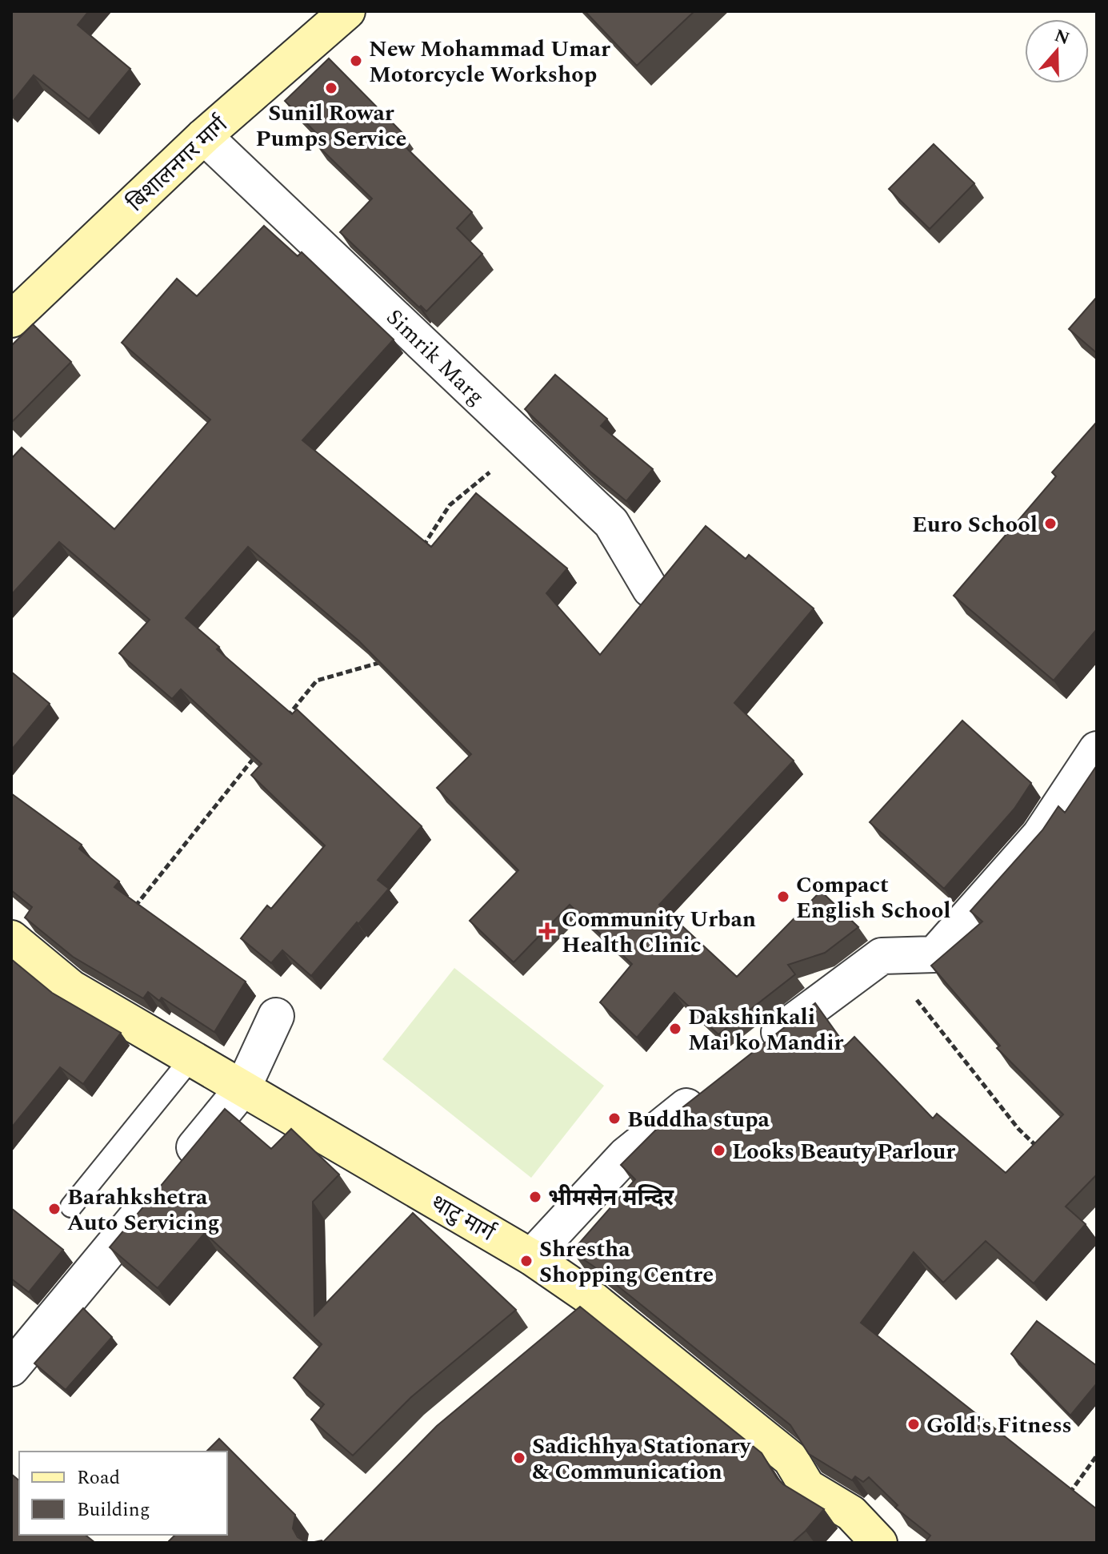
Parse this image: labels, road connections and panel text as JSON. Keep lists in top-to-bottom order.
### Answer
{
  "streets": {
    "main road": ["बिशालनगर मार्ग", "थाटु मार्ग"],
    "street": ["Simrik Marg"]
  },
  "crossings": [
    ["बिशालनगर मार्ग", "Simrik Marg"]
  ],
  "places": {
    "other": [
      "New Mohammad Umar Motorcycle Workshop",
      "Sunil Rowar Pumps Service",
      "Euro School",
      "Compact English School",
      "Dakshinkali Mai ko Mandir",
      "Buddha stupa",
      "Looks Beauty Parlour",
      "भीमसेन मन्दिर",
      "Barahkshetra Auto Servicing",
      "Shrestha Shopping Centre",
      "Gold's Fitness",
      "Sadichhya Stationary & Communication"
    ],
    "health": ["Community Urban Health Clinic"]
  },
  "legend": ["Road", "Building"],
  "north": "top"
}
